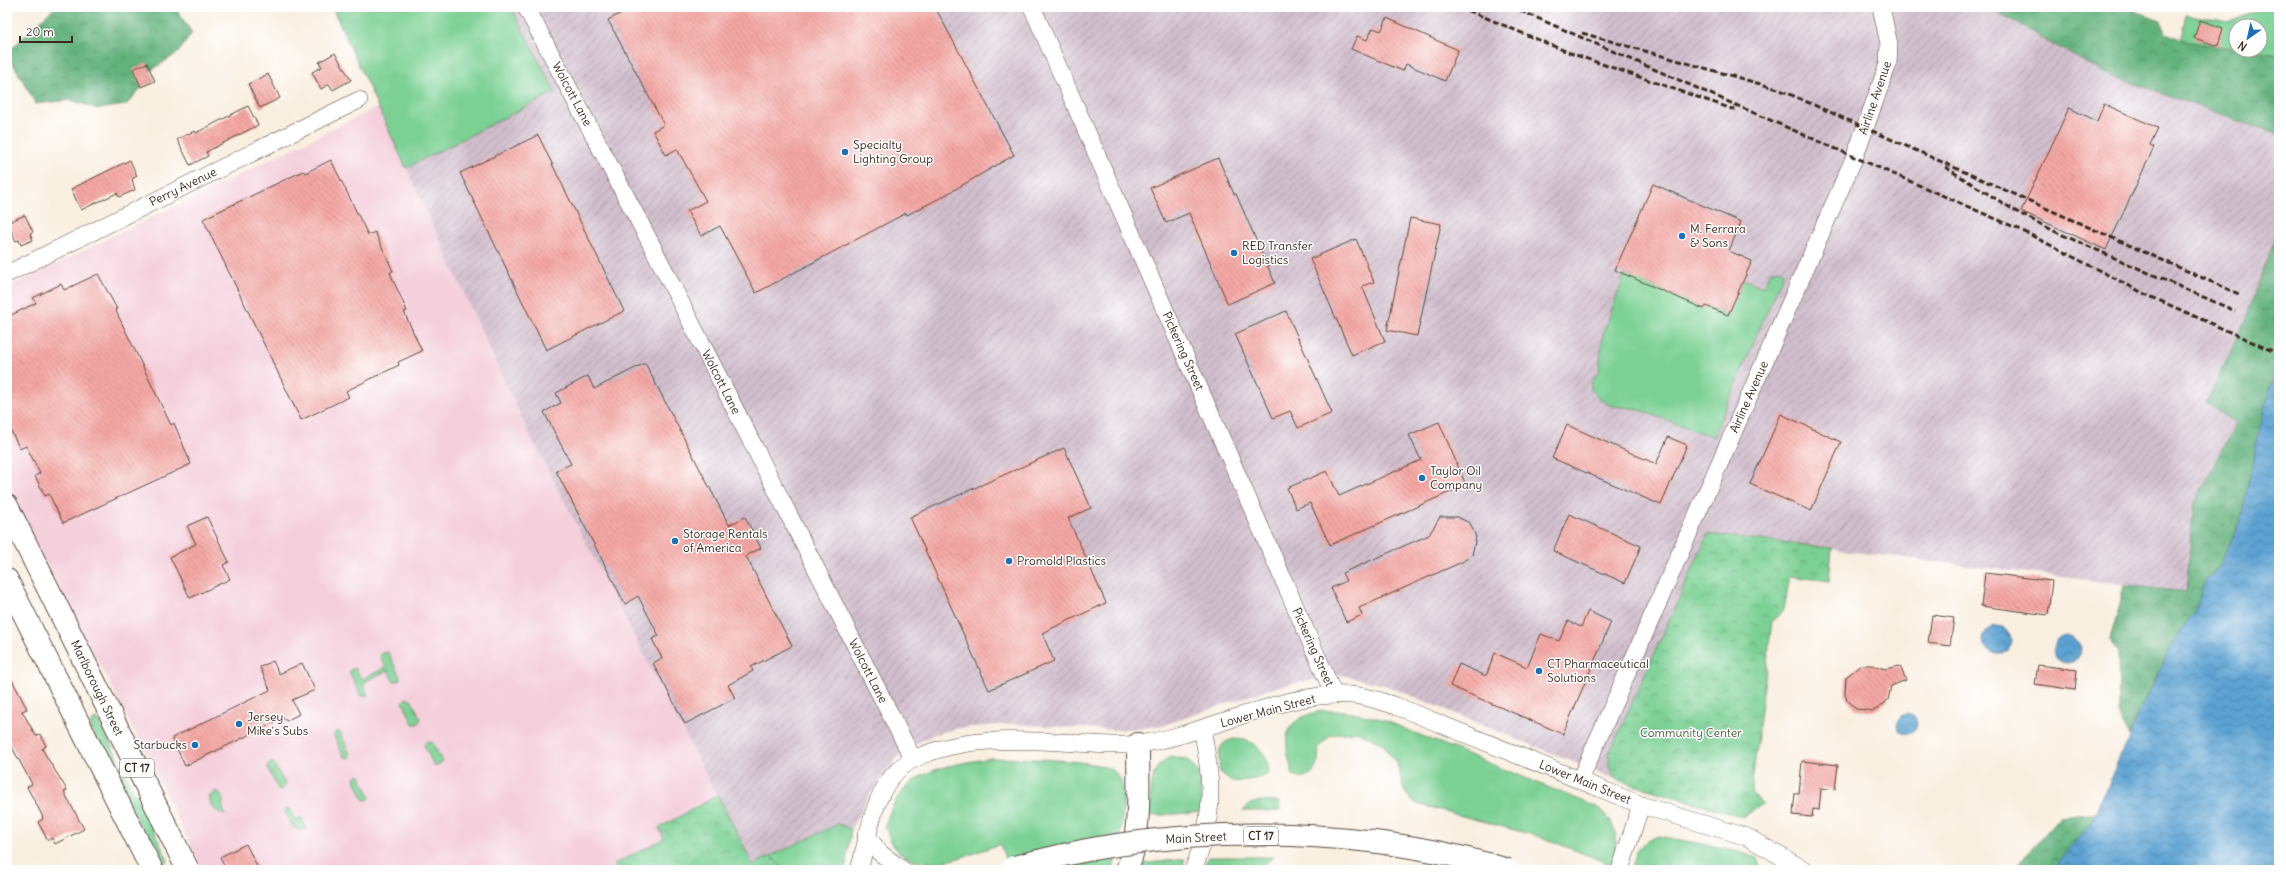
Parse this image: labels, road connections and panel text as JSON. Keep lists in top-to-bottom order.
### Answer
{
  "streets": {
    "highway": ["Marlborough Street", "CT 17", "Main Street"],
    "street": [
      "Wolcott Lane",
      "Airline Avenue",
      "Perry Avenue",
      "Pickering Street",
      "Lower Main Street"
    ]
  },
  "crossings": [
    ["Wolcott Lane", "Lower Main Street"],
    ["Airline Avenue", "Lower Main Street"],
    ["Pickering Street", "Lower Main Street"]
  ],
  "parks": ["Community Center"],
  "places": [
    "Specialty Lighting Group",
    "M. Ferrara & Sons",
    "RED Transfer Logistics",
    "Taylor Oil Company",
    "Storage Rentals of America",
    "Promold Plastics",
    "CT Pharmaceutical Solutions",
    "Jersey Mike's Subs",
    "Starbucks"
  ],
  "scale_bar": "20 m",
  "north": "bottom left"
}
